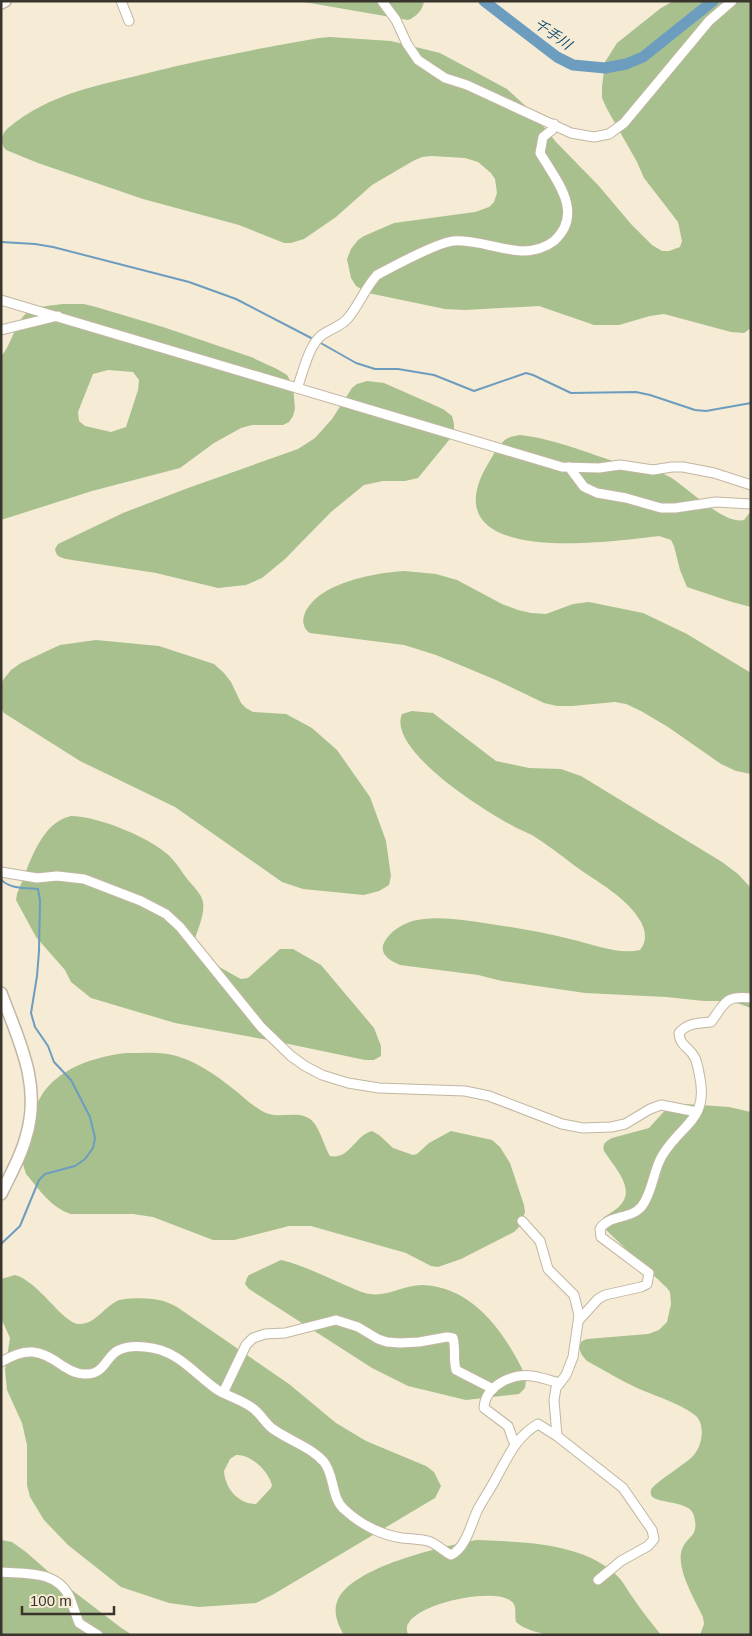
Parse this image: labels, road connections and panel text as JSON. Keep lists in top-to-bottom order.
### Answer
{
  "water": ["千手川"],
  "scale_bar": "100 m"
}
